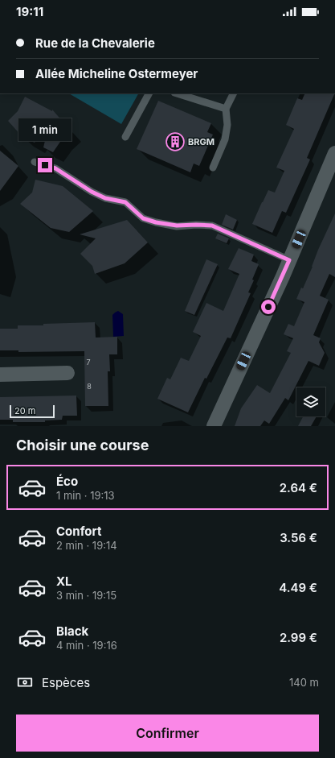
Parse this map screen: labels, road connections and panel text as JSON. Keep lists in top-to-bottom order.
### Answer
{
  "places": {
    "building": ["BRGM"]
  },
  "house_numbers": ["7", "8"],
  "scale_bar": "20 m",
  "page": {
    "status": "19:11",
    "banner": ["Rue de la Chevalerie", "Allée Micheline Ostermeyer"],
    "bubble": "1 min",
    "scale": "20 m",
    "heading": "Choisir une course",
    "list": [
      {
        "name": "Éco",
        "note": "1 min · 19:13",
        "value": "2.64 €"
      },
      {
        "name": "Confort",
        "note": "2 min · 19:14",
        "value": "3.56 €"
      },
      {
        "name": "XL",
        "note": "3 min · 19:15",
        "value": "4.49 €"
      },
      {
        "name": "Black",
        "note": "4 min · 19:16",
        "value": "2.99 €"
      }
    ],
    "pay": ["Espèces", "140 m"],
    "buttons": "Confirmer"
  }
}
